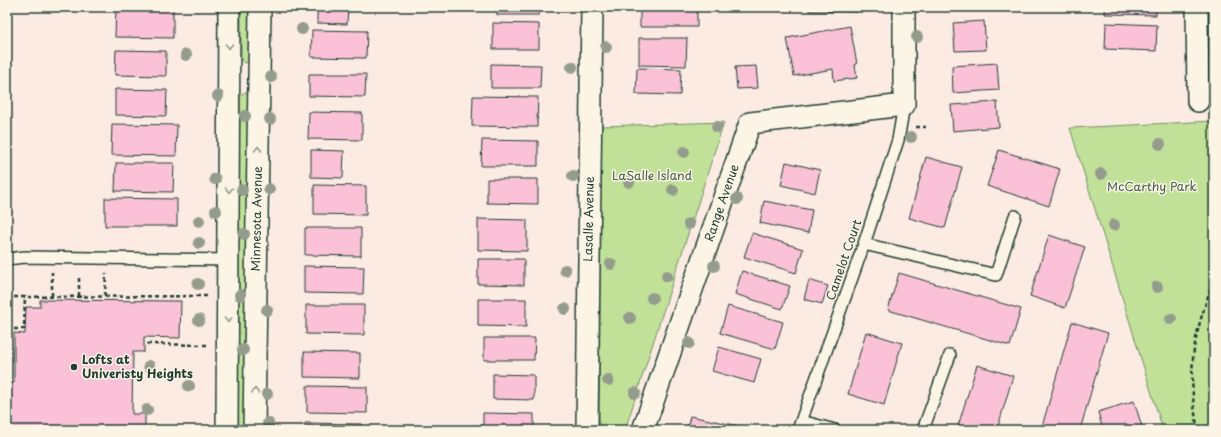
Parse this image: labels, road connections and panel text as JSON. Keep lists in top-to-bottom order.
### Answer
{
  "streets": {
    "street": ["Range Avenue", "Minnesota Avenue", "Lasalle Avenue"],
    "lane": ["Camelot Court"]
  },
  "crossings": [
    ["Range Avenue", "Camelot Court"]
  ],
  "parks": ["LaSalle Island", "McCarthy Park"],
  "places": ["Lofts at Univeristy Heights"]
}
